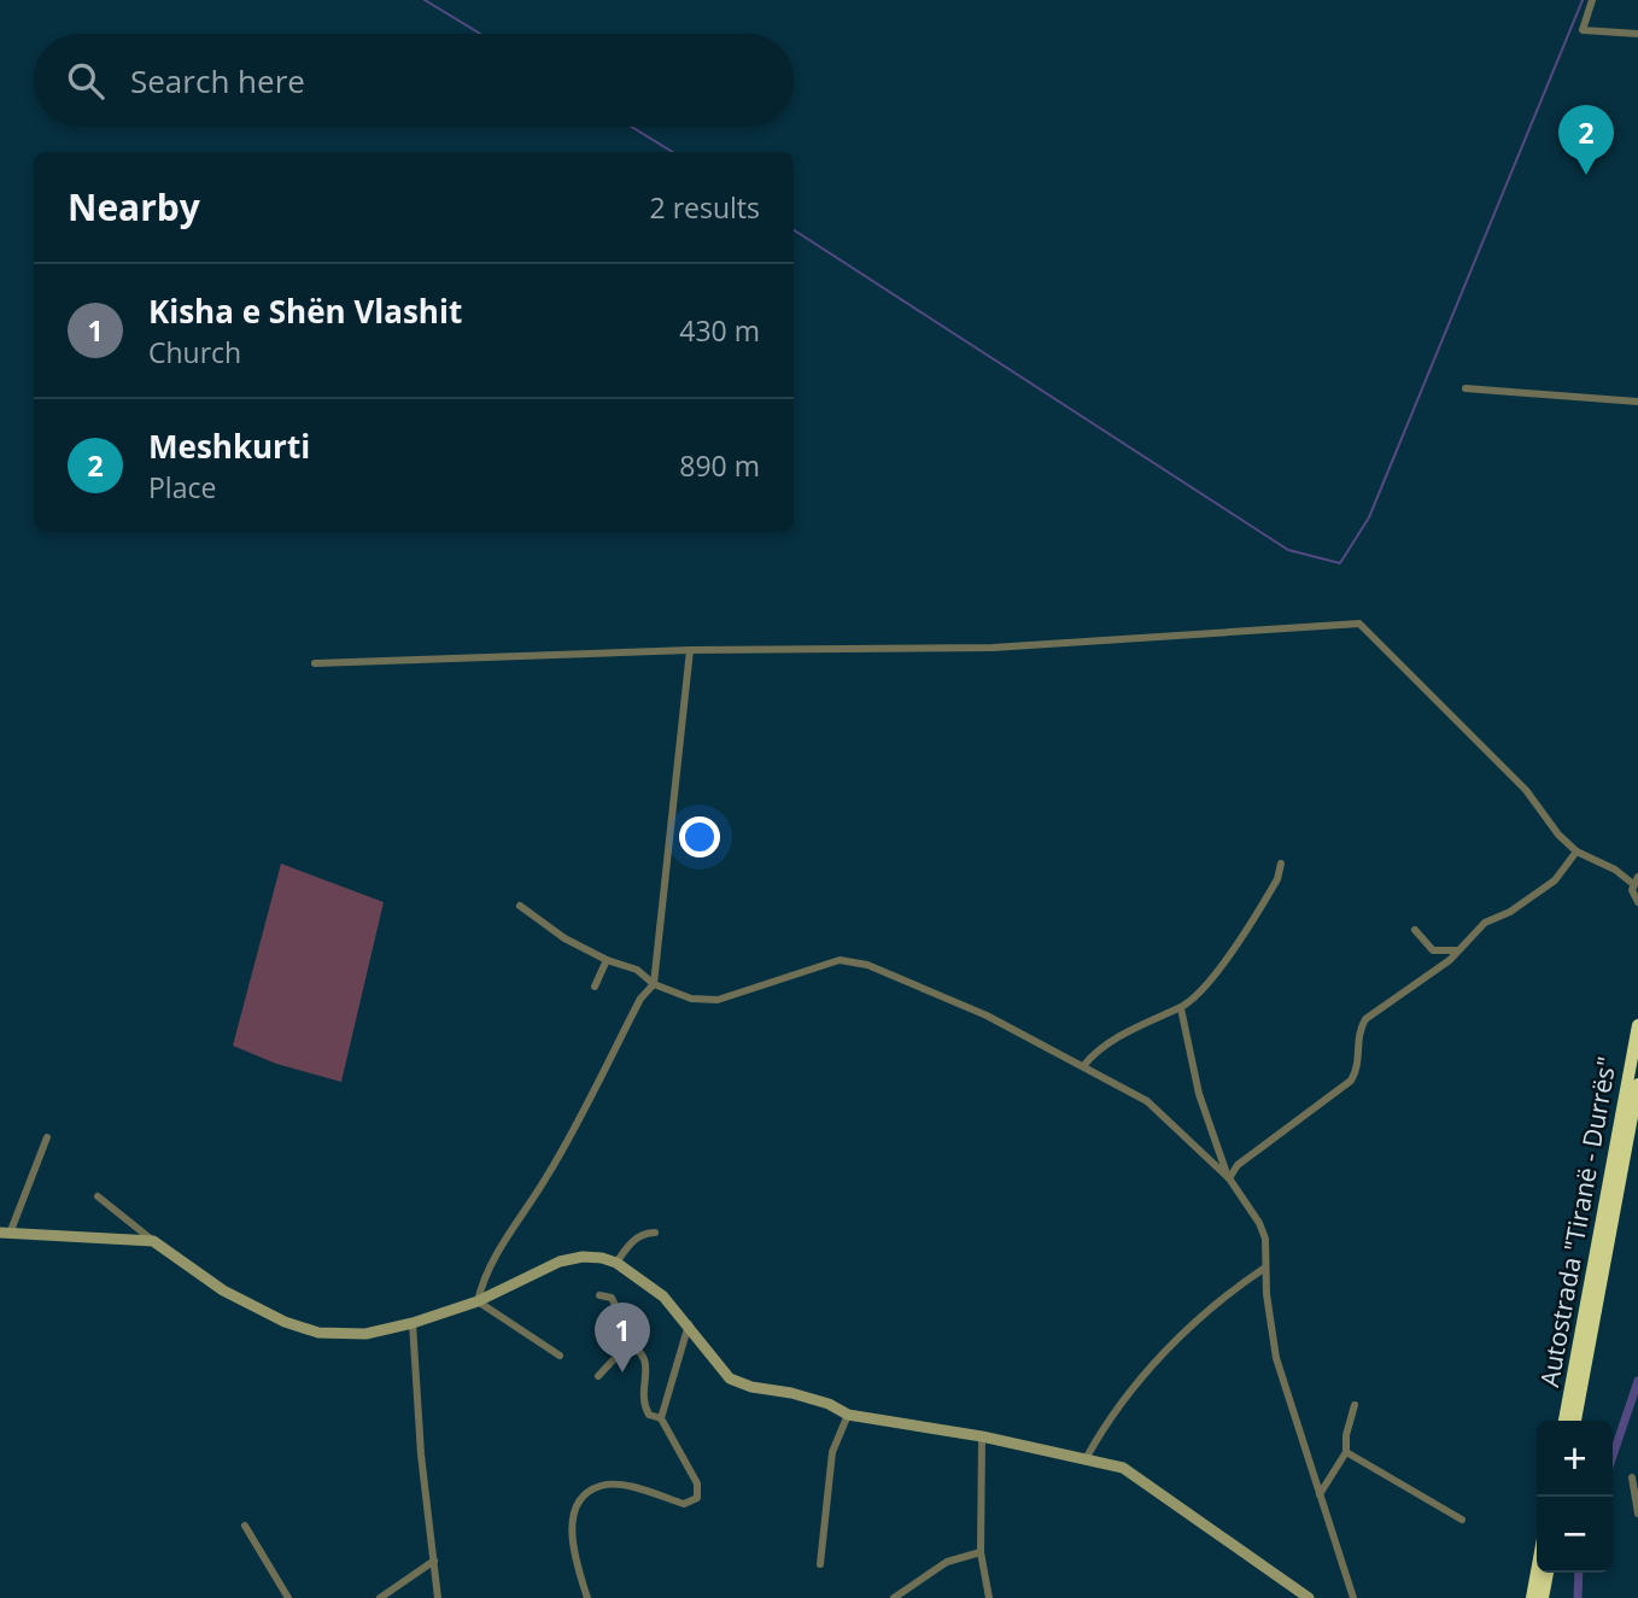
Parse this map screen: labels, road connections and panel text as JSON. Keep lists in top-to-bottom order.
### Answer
{
  "streets": {
    "highway": ["Autostrada \"Tiranë - Durrës\""]
  },
  "page": {
    "search": "Search here",
    "pins": ["2", "1"],
    "heading": ["Nearby", "2 results"],
    "list": [
      {
        "mark": "1",
        "name": "Kisha e Shën Vlashit",
        "note": "Church",
        "value": "430 m"
      },
      {
        "mark": "2",
        "name": "Meshkurti",
        "note": "Place",
        "value": "890 m"
      }
    ],
    "map_buttons": ["+", "−"]
  }
}
